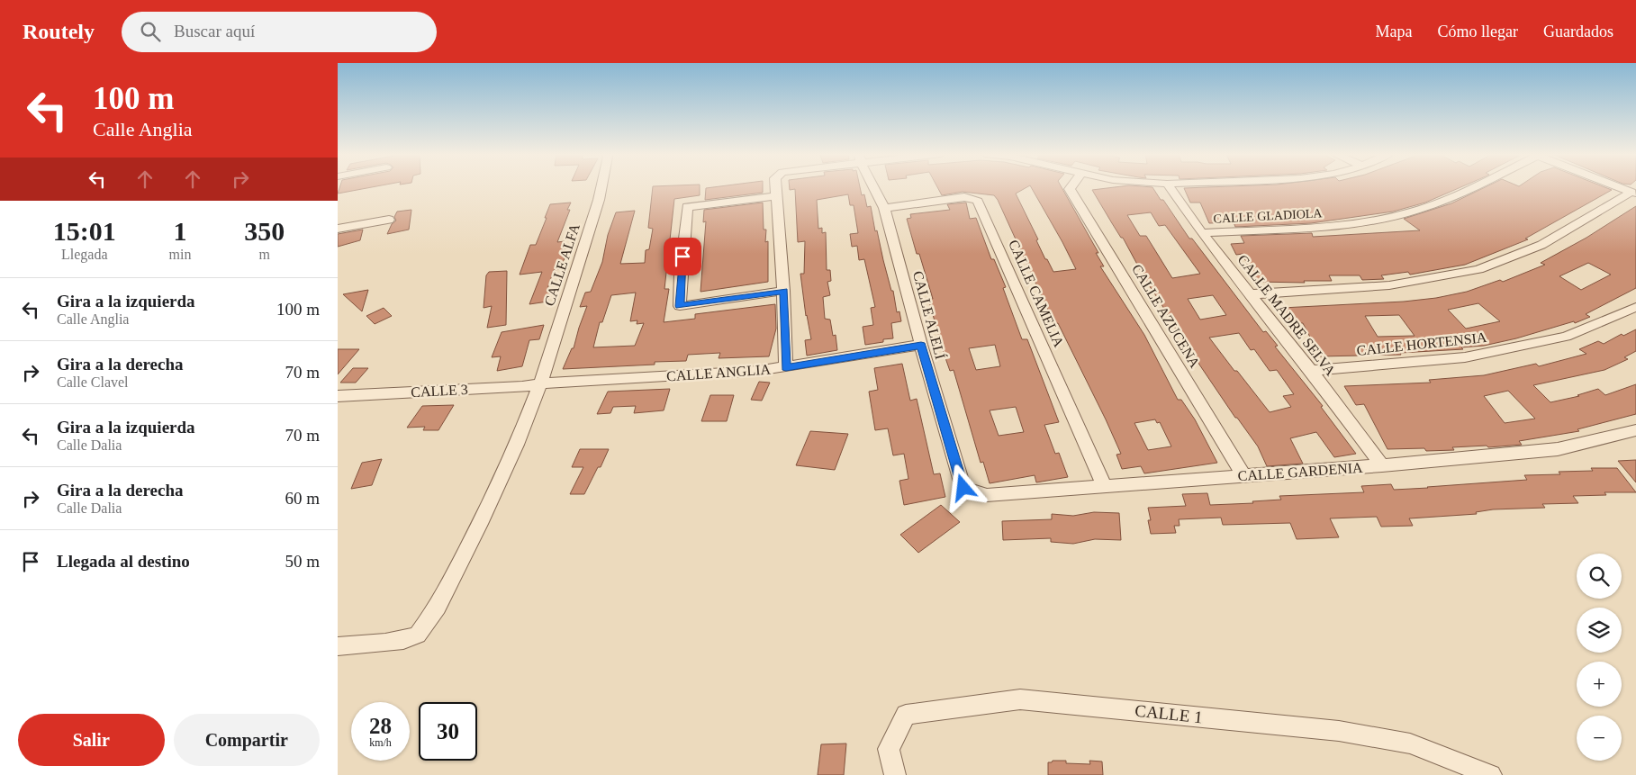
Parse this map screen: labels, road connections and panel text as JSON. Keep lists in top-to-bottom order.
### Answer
{
  "streets": {
    "street": [
      "CALLE GLADIOLA",
      "CALLE ALFA",
      "CALLE CAMELIA",
      "CALLE ALELÍ",
      "CALLE MADRE SELVA",
      "CALLE AZUCENA",
      "CALLE HORTENSIA",
      "CALLE ANGLIA",
      "CALLE 3",
      "CALLE GARDENIA",
      "CALLE 1"
    ]
  },
  "crossings": [
    ["CALLE GLADIOLA", "CALLE MADRE SELVA"],
    ["CALLE ALFA", "CALLE ANGLIA"],
    ["CALLE ALFA", "CALLE 3"],
    ["CALLE CAMELIA", "CALLE ALELÍ"],
    ["CALLE CAMELIA", "CALLE GARDENIA"],
    ["CALLE ALELÍ", "CALLE ANGLIA"],
    ["CALLE ALELÍ", "CALLE GARDENIA"],
    ["CALLE MADRE SELVA", "CALLE HORTENSIA"],
    ["CALLE MADRE SELVA", "CALLE GARDENIA"],
    ["CALLE AZUCENA", "CALLE GARDENIA"],
    ["CALLE ANGLIA", "CALLE 3"]
  ],
  "page": {
    "header": "Routely",
    "search": "Buscar aquí",
    "nav": ["Mapa", "Cómo llegar", "Guardados"],
    "turn": ["100 m", "Calle Anglia"],
    "eta": [
      "15:01",
      "Llegada",
      "1",
      "min",
      "350",
      "m"
    ],
    "list": [
      {
        "name": "Gira a la izquierda",
        "note": "Calle Anglia",
        "value": "100 m"
      },
      {
        "name": "Gira a la derecha",
        "note": "Calle Clavel",
        "value": "70 m"
      },
      {
        "name": "Gira a la izquierda",
        "note": "Calle Dalia",
        "value": "70 m"
      },
      {
        "name": "Gira a la derecha",
        "note": "Calle Dalia",
        "value": "60 m"
      },
      {
        "name": "Llegada al destino",
        "value": "50 m"
      }
    ],
    "map_buttons": ["+", "−"],
    "speed": "28 km/h",
    "limit": "30",
    "buttons": ["Salir", "Compartir"]
  }
}
